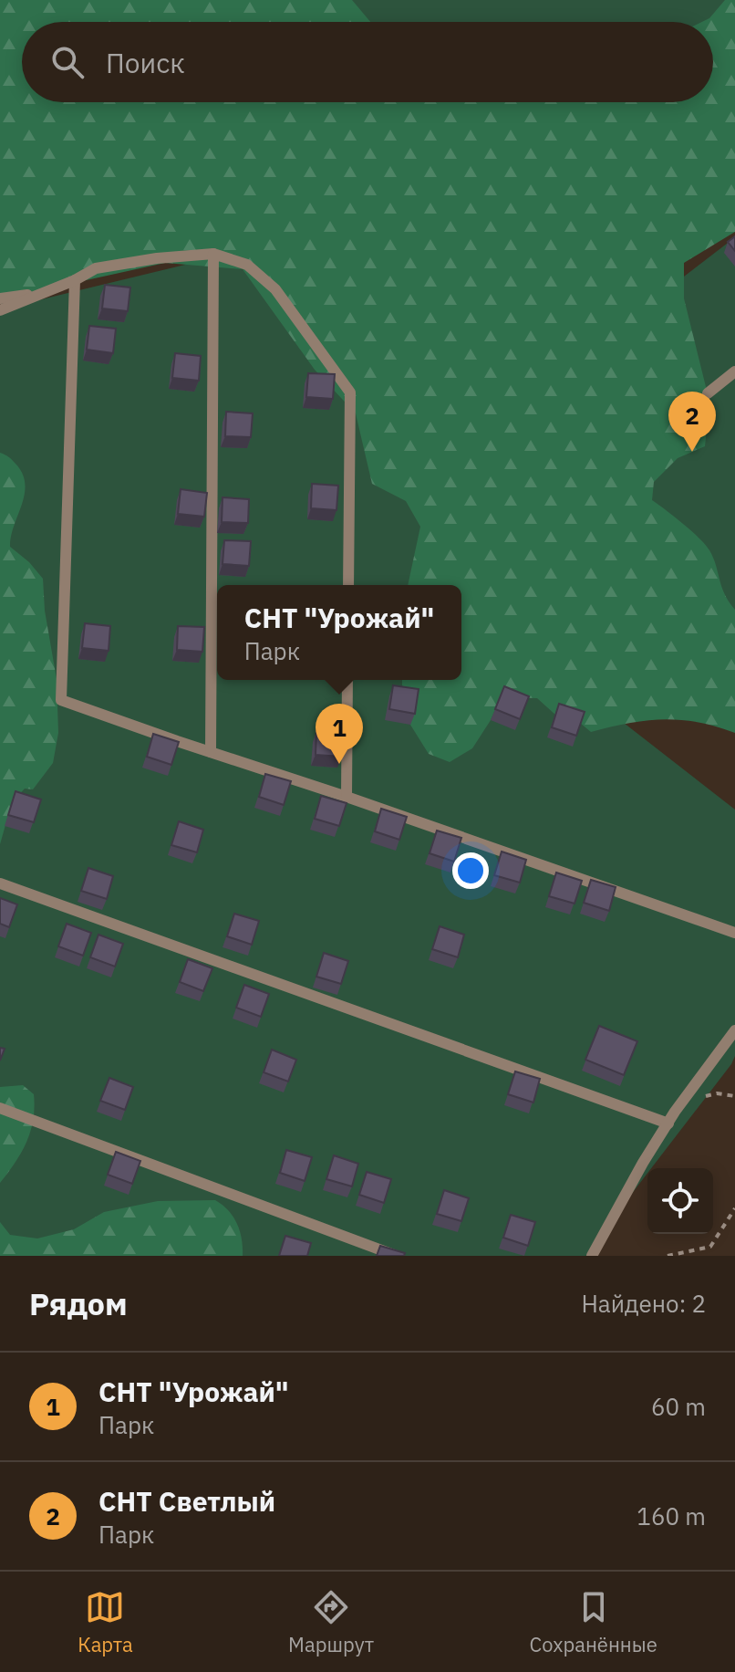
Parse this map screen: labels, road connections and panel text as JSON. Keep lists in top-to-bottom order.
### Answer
{
  "page": {
    "search": "Поиск",
    "pins": ["2", "1"],
    "popup": ["СНТ \"Урожай\"", "Парк"],
    "heading": ["Рядом", "Найдено: 2"],
    "list": [
      {
        "mark": "1",
        "name": "СНТ \"Урожай\"",
        "note": "Парк",
        "value": "60 m"
      },
      {
        "mark": "2",
        "name": "СНТ Светлый",
        "note": "Парк",
        "value": "160 m"
      }
    ],
    "nav": ["Карта", "Маршрут", "Сохранённые"]
  }
}
